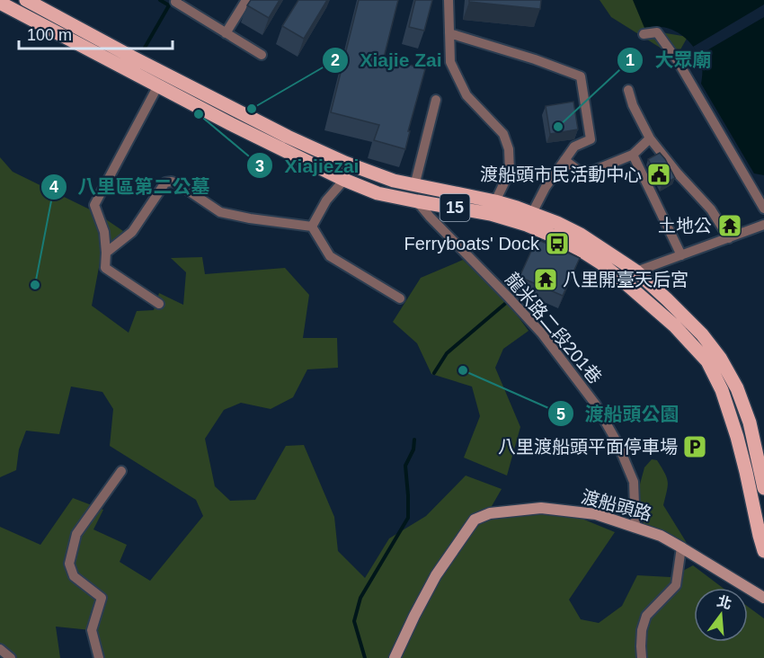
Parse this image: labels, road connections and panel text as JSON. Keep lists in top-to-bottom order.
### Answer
{
  "streets": {
    "main road": ["15"],
    "street": ["龍米路二段201巷", "渡船頭路"]
  },
  "crossings": [
    ["15", "龍米路二段201巷"],
    ["龍米路二段201巷", "渡船頭路"]
  ],
  "places": {
    "other": [
      "Xiajie Zai",
      "Xiajiezai",
      "大眾廟",
      "八里區第二公墓",
      "渡船頭公園"
    ],
    "public building": ["渡船頭市民活動中心"],
    "temple": ["土地公", "八里開臺天后宮"],
    "bus stop": ["Ferryboats' Dock"],
    "parking": ["八里渡船頭平面停車場"]
  },
  "scale_bar": "100 m",
  "north": "top"
}
